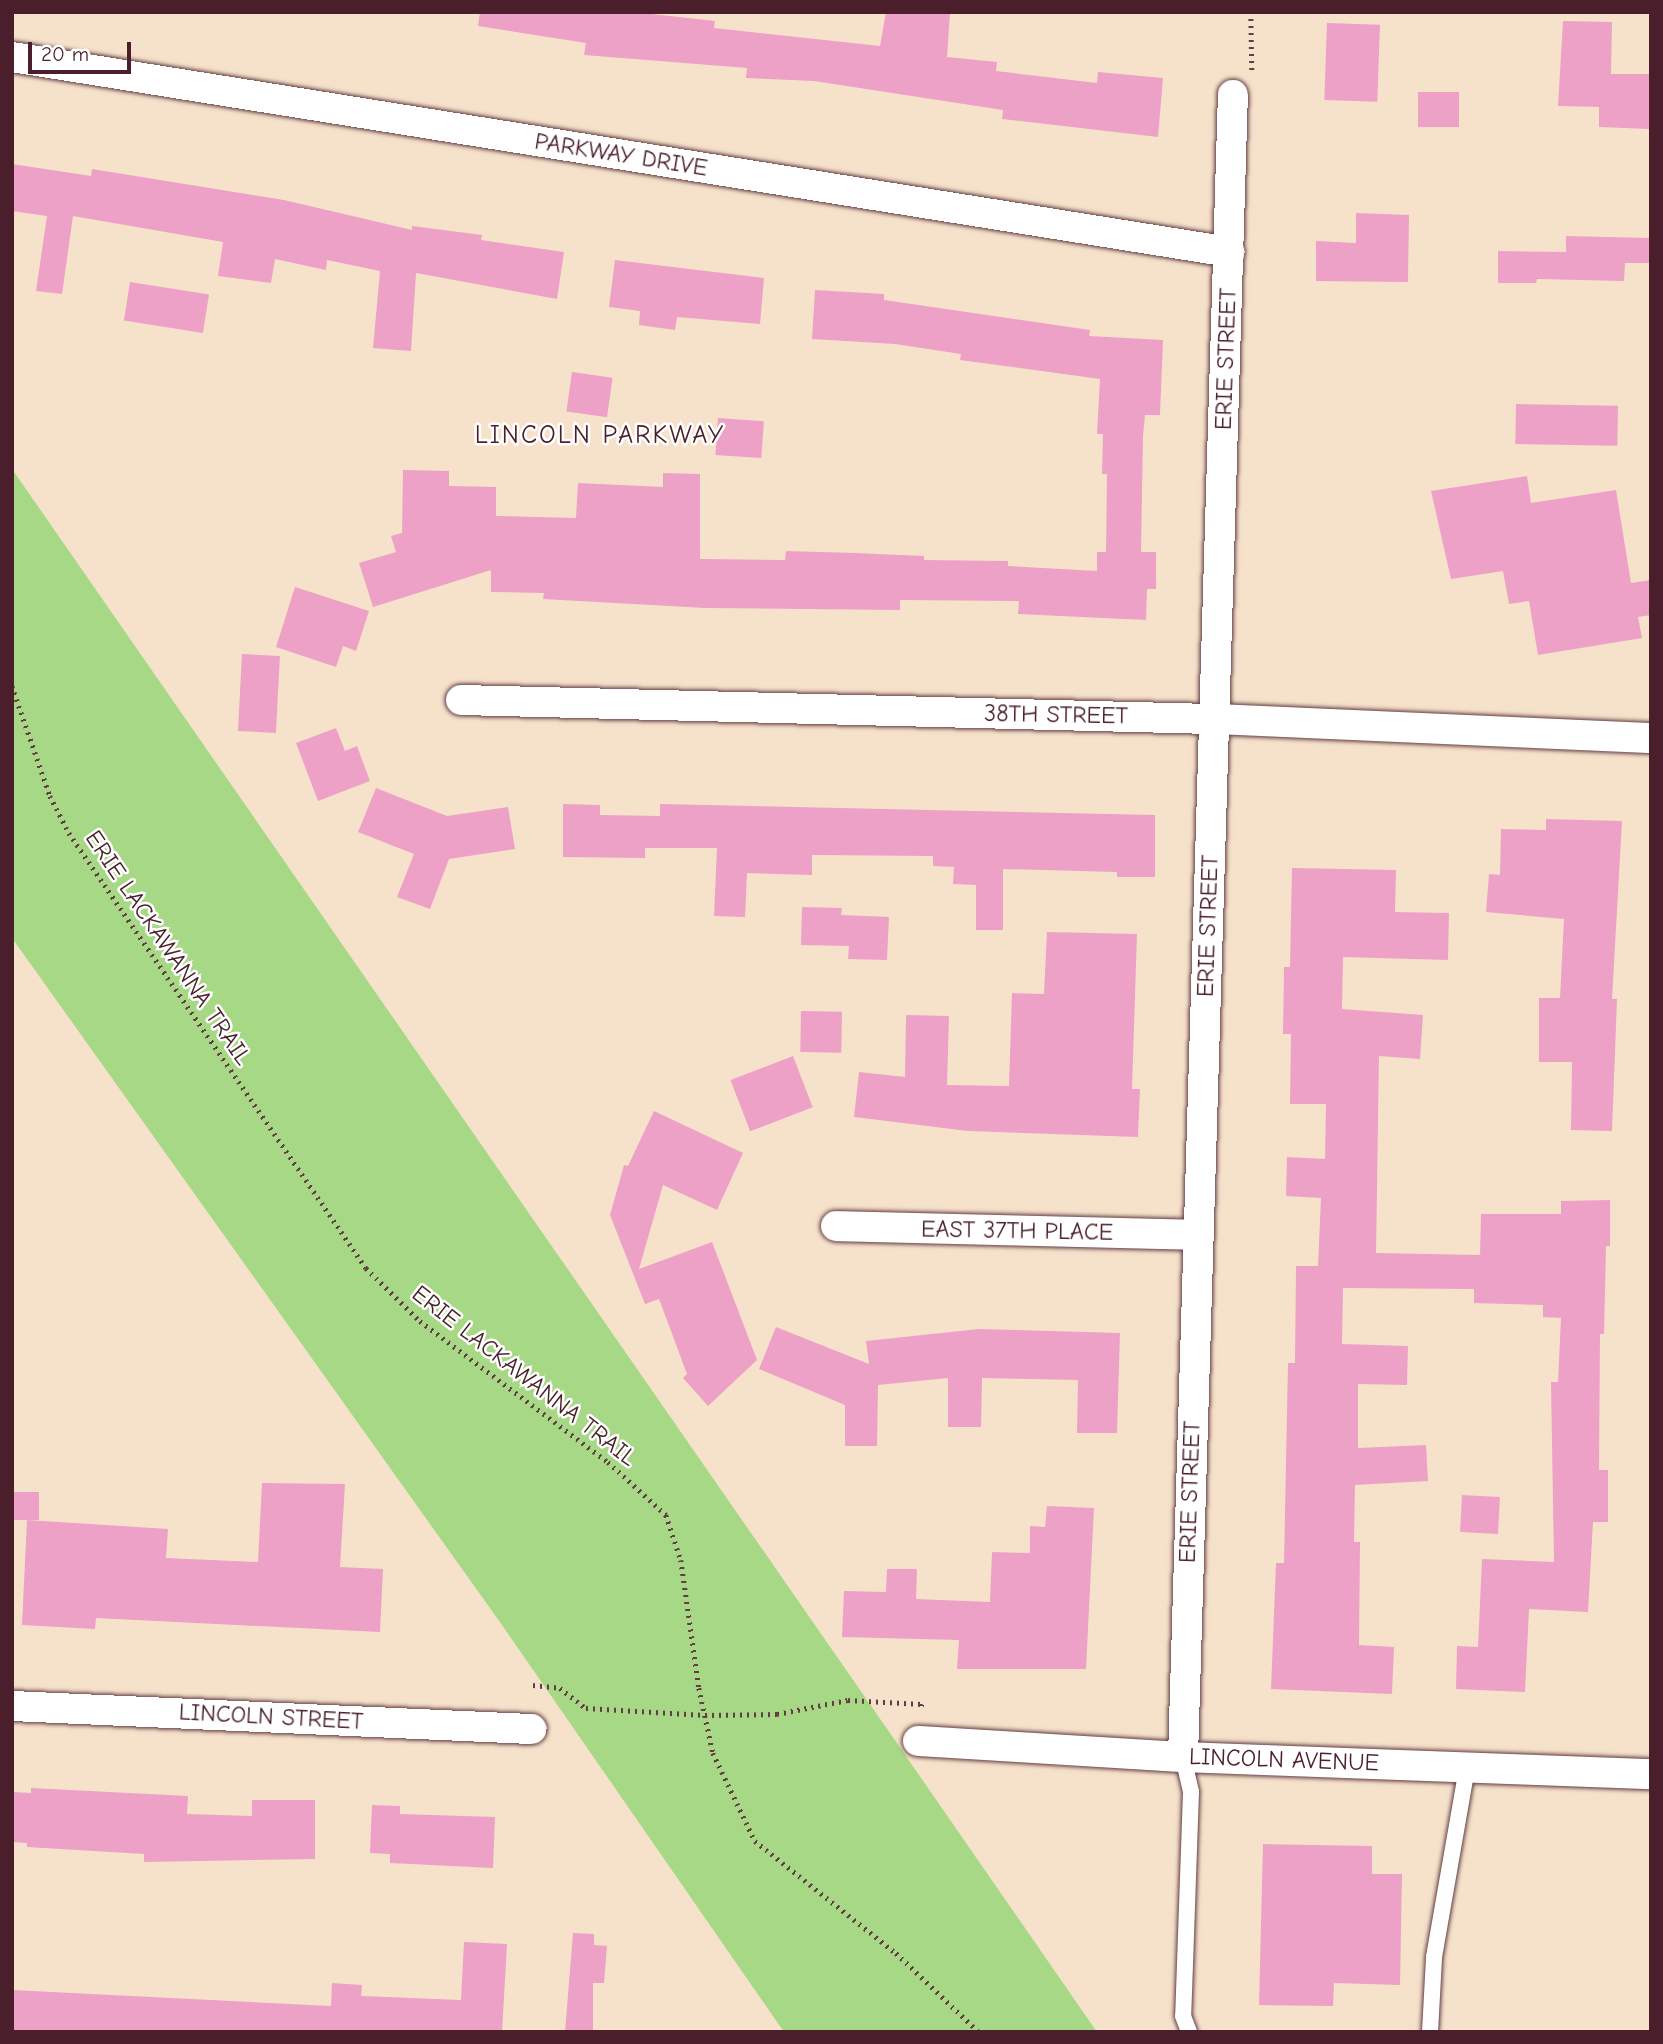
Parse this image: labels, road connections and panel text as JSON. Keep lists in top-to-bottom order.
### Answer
{
  "streets": {
    "street": [
      "PARKWAY DRIVE",
      "ERIE STREET",
      "38TH STREET",
      "EAST 37TH PLACE",
      "LINCOLN STREET",
      "LINCOLN AVENUE"
    ],
    "path": ["ERIE LACKAWANNA TRAIL"]
  },
  "crossings": [
    ["PARKWAY DRIVE", "ERIE STREET"],
    ["ERIE STREET", "38TH STREET"],
    ["ERIE STREET", "EAST 37TH PLACE"],
    ["ERIE STREET", "LINCOLN AVENUE"]
  ],
  "districts": ["LINCOLN PARKWAY"],
  "scale_bar": "20 m"
}
